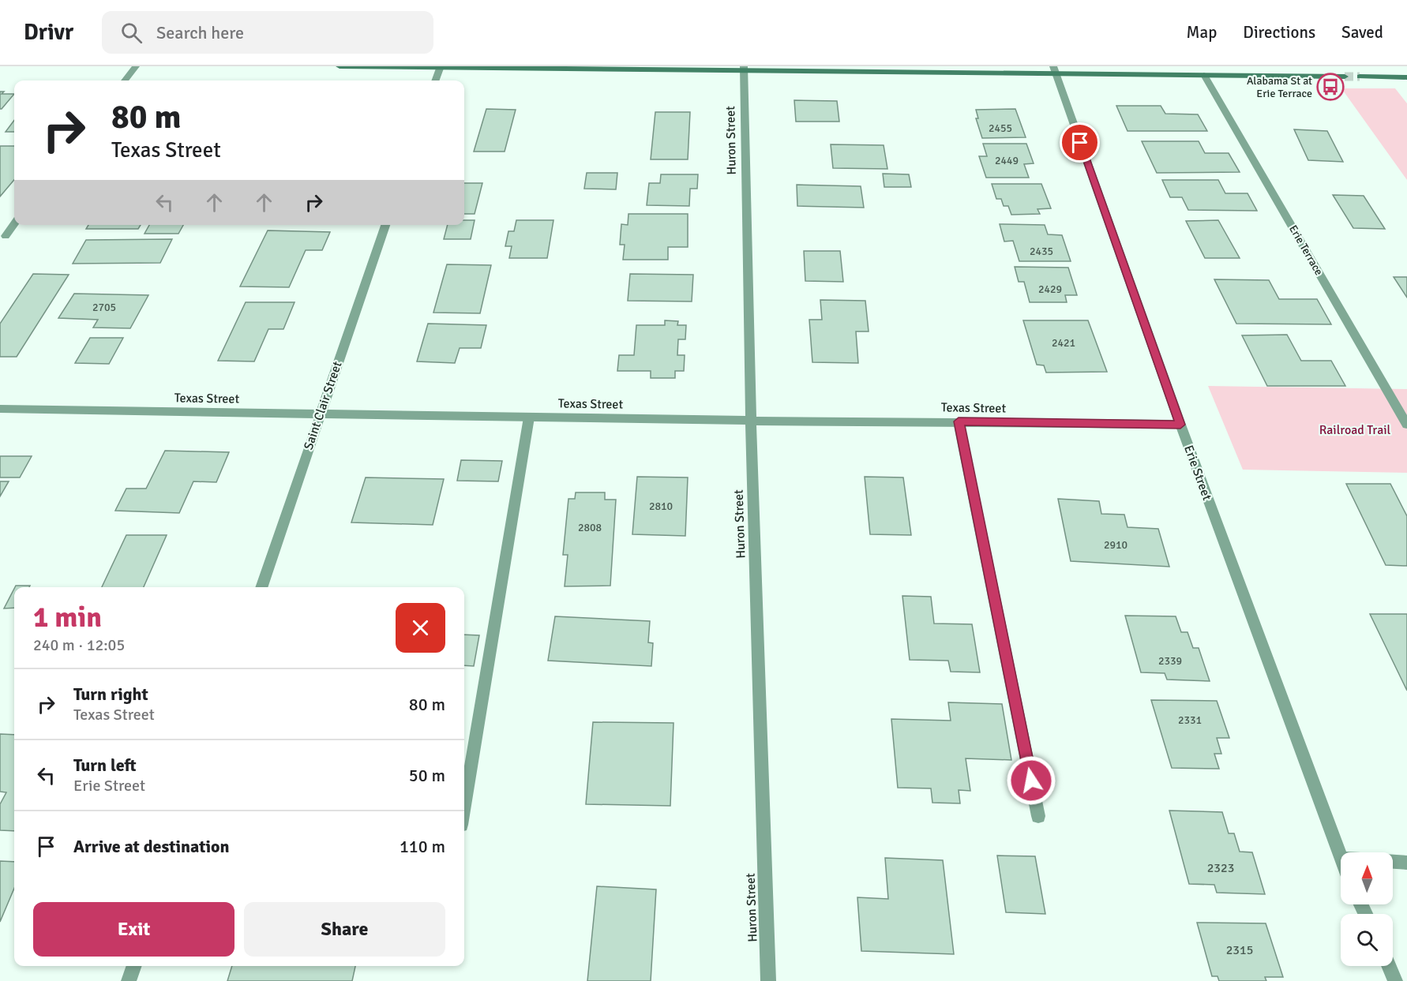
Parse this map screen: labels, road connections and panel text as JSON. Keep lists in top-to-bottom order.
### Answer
{
  "streets": {
    "street": [
      "Huron Street",
      "Erie Terrace",
      "Texas Street",
      "Saint Clair Street",
      "Erie Street"
    ]
  },
  "crossings": [
    ["Huron Street", "Texas Street"],
    ["Texas Street", "Saint Clair Street"],
    ["Texas Street", "Erie Street"]
  ],
  "parks": ["Railroad Trail"],
  "places": {
    "bus stop": ["Alabama St at Erie Terrace"]
  },
  "house_numbers": [
    "2455",
    "2449",
    "2435",
    "2429",
    "2705",
    "2421",
    "2810",
    "2808",
    "2910",
    "2339",
    "2331",
    "2323",
    "2315"
  ],
  "north": "top",
  "page": {
    "header": "Drivr",
    "search": "Search here",
    "nav": ["Map", "Directions", "Saved"],
    "turn": ["80 m", "Texas Street"],
    "heading": ["1 min", "240 m · 12:05"],
    "list": [
      {
        "name": "Turn right",
        "note": "Texas Street",
        "value": "80 m"
      },
      {
        "name": "Turn left",
        "note": "Erie Street",
        "value": "50 m"
      },
      {
        "name": "Arrive at destination",
        "value": "110 m"
      }
    ],
    "buttons": ["Exit", "Share"]
  }
}
